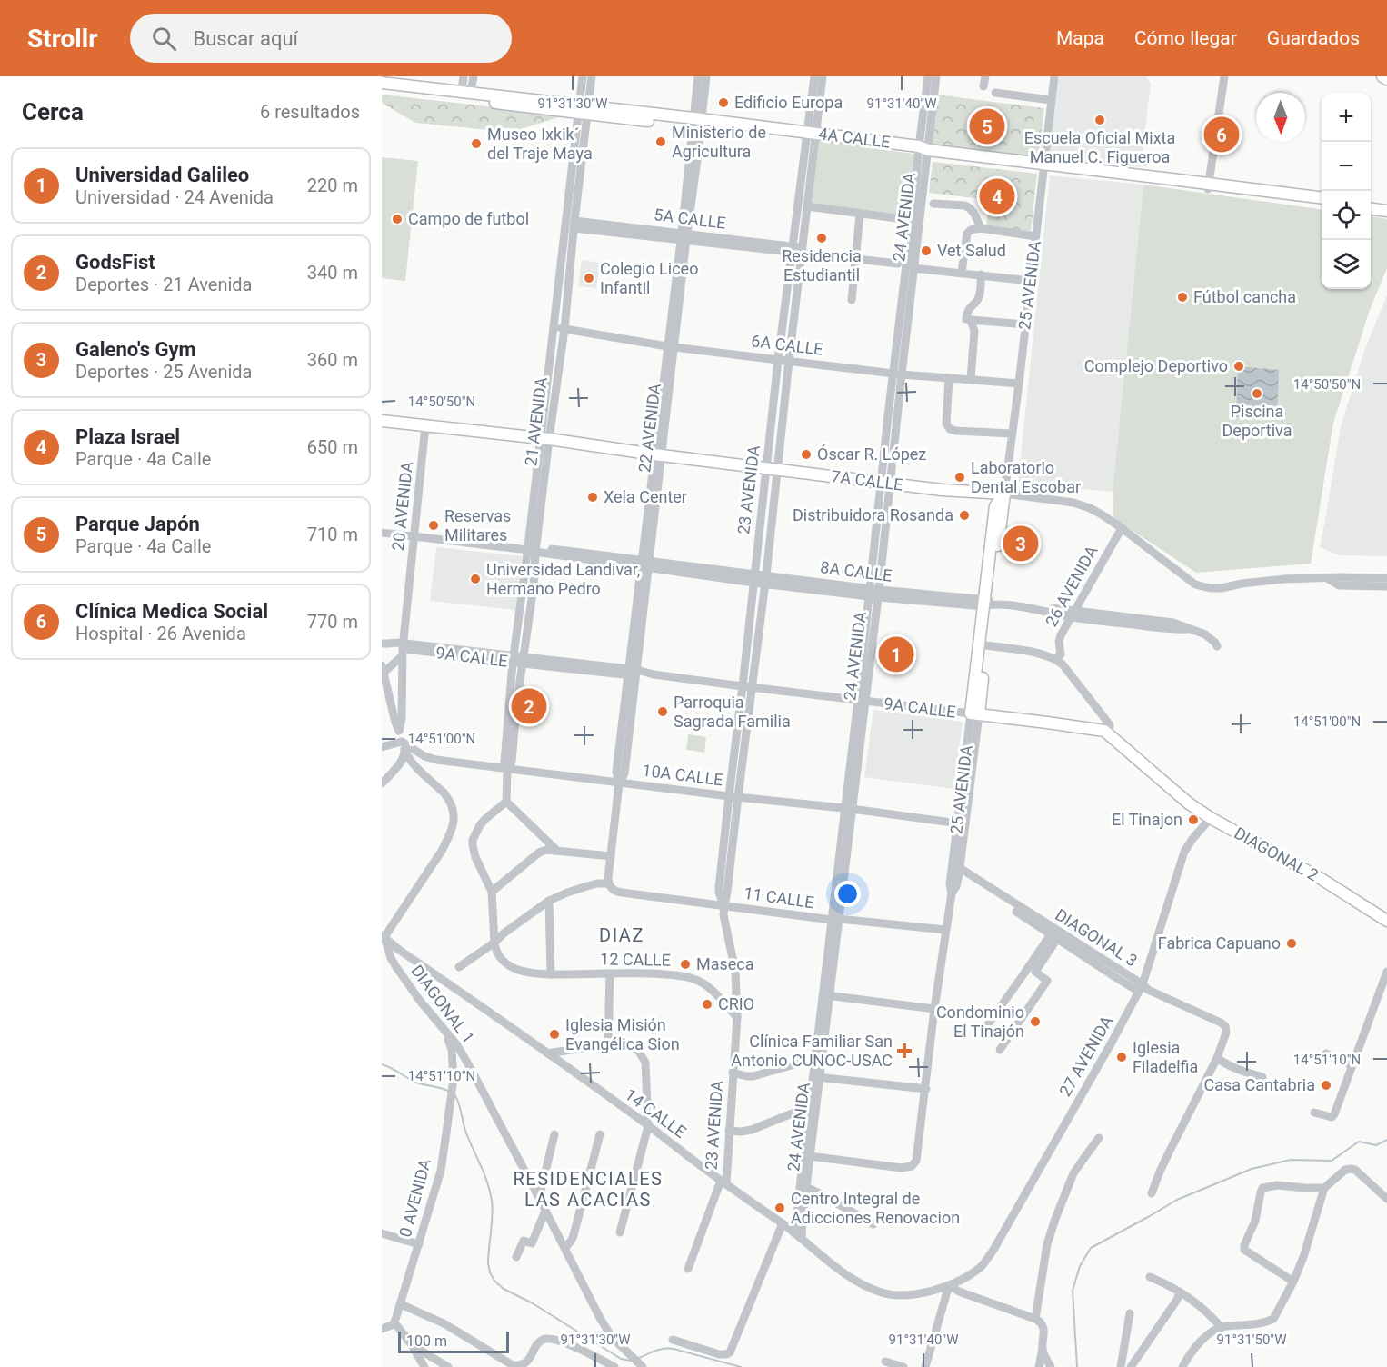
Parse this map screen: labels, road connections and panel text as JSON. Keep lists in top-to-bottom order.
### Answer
{
  "streets": {
    "main road": [
      "4A CALLE",
      "25 AVENIDA",
      "7A CALLE",
      "9A CALLE",
      "DIAGONAL 2"
    ],
    "street": [
      "24 AVENIDA",
      "5A CALLE",
      "6A CALLE",
      "21 AVENIDA",
      "22 AVENIDA",
      "23 AVENIDA",
      "20 AVENIDA",
      "8A CALLE",
      "26 AVENIDA",
      "10A CALLE",
      "11 CALLE",
      "DIAGONAL 3",
      "12 CALLE",
      "DIAGONAL 1",
      "27 AVENIDA",
      "14 CALLE",
      "0 AVENIDA"
    ]
  },
  "crossings": [
    ["4A CALLE", "24 AVENIDA"],
    ["4A CALLE", "25 AVENIDA"],
    ["4A CALLE", "21 AVENIDA"],
    ["4A CALLE", "22 AVENIDA"],
    ["4A CALLE", "23 AVENIDA"],
    ["24 AVENIDA", "25 AVENIDA"],
    ["24 AVENIDA", "6A CALLE"],
    ["24 AVENIDA", "7A CALLE"],
    ["24 AVENIDA", "8A CALLE"],
    ["24 AVENIDA", "9A CALLE"],
    ["24 AVENIDA", "10A CALLE"],
    ["24 AVENIDA", "11 CALLE"],
    ["24 AVENIDA", "14 CALLE"],
    ["5A CALLE", "21 AVENIDA"],
    ["5A CALLE", "22 AVENIDA"],
    ["5A CALLE", "23 AVENIDA"],
    ["25 AVENIDA", "6A CALLE"],
    ["25 AVENIDA", "7A CALLE"],
    ["25 AVENIDA", "8A CALLE"],
    ["25 AVENIDA", "9A CALLE"],
    ["25 AVENIDA", "10A CALLE"],
    ["25 AVENIDA", "11 CALLE"],
    ["25 AVENIDA", "DIAGONAL 3"],
    ["6A CALLE", "21 AVENIDA"],
    ["6A CALLE", "22 AVENIDA"],
    ["6A CALLE", "23 AVENIDA"],
    ["21 AVENIDA", "7A CALLE"],
    ["21 AVENIDA", "8A CALLE"],
    ["21 AVENIDA", "9A CALLE"],
    ["21 AVENIDA", "10A CALLE"],
    ["22 AVENIDA", "7A CALLE"],
    ["22 AVENIDA", "8A CALLE"],
    ["22 AVENIDA", "9A CALLE"],
    ["22 AVENIDA", "10A CALLE"],
    ["22 AVENIDA", "11 CALLE"],
    ["7A CALLE", "23 AVENIDA"],
    ["7A CALLE", "20 AVENIDA"],
    ["7A CALLE", "26 AVENIDA"],
    ["23 AVENIDA", "8A CALLE"],
    ["23 AVENIDA", "9A CALLE"],
    ["23 AVENIDA", "10A CALLE"],
    ["23 AVENIDA", "11 CALLE"],
    ["23 AVENIDA", "12 CALLE"],
    ["23 AVENIDA", "14 CALLE"],
    ["20 AVENIDA", "8A CALLE"],
    ["20 AVENIDA", "9A CALLE"],
    ["20 AVENIDA", "10A CALLE"],
    ["8A CALLE", "26 AVENIDA"],
    ["9A CALLE", "DIAGONAL 2"],
    ["DIAGONAL 2", "27 AVENIDA"],
    ["11 CALLE", "12 CALLE"],
    ["DIAGONAL 3", "27 AVENIDA"],
    ["DIAGONAL 1", "14 CALLE"],
    ["DIAGONAL 1", "0 AVENIDA"],
    ["27 AVENIDA", "14 CALLE"]
  ],
  "districts": ["DIAZ", "RESIDENCIALES LAS ACACIAS"],
  "places": {
    "other": [
      "Edificio Europa",
      "Escuela Oficial Mixta Manuel C. Figueroa",
      "Ministerio de Agricultura",
      "Museo Ixkik´ del Traje Maya",
      "Campo de futbol",
      "Residencia Estudiantil",
      "Vet Salud",
      "Colegio Liceo Infantil",
      "Fútbol cancha",
      "Complejo Deportivo",
      "Piscina Deportiva",
      "Óscar R. López",
      "Laboratorio Dental Escobar",
      "Xela Center",
      "Distribuidora Rosanda",
      "Reservas Militares",
      "Universidad Landivar, Hermano Pedro",
      "Parroquia Sagrada Familia",
      "El Tinajon",
      "Fabrica Capuano",
      "Maseca",
      "CRIO",
      "Condominio El Tinajón",
      "Iglesia Misión Evangélica Sion",
      "Iglesia Filadelfia",
      "Casa Cantabria",
      "Centro Integral de Adicciones Renovacion"
    ],
    "health": ["Clínica Familiar San Antonio CUNOC-USAC"]
  },
  "scale_bar": "100 m",
  "north": "bottom",
  "page": {
    "header": "Strollr",
    "search": "Buscar aquí",
    "nav": ["Mapa", "Cómo llegar", "Guardados"],
    "heading": ["Cerca", "6 resultados"],
    "map_buttons": ["+", "−"],
    "pins": [
      "5",
      "6",
      "4",
      "3",
      "1",
      "2"
    ],
    "list": [
      {
        "mark": "1",
        "name": "Universidad Galileo",
        "note": "Universidad · 24 Avenida",
        "value": "220 m"
      },
      {
        "mark": "2",
        "name": "GodsFist",
        "note": "Deportes · 21 Avenida",
        "value": "340 m"
      },
      {
        "mark": "3",
        "name": "Galeno's Gym",
        "note": "Deportes · 25 Avenida",
        "value": "360 m"
      },
      {
        "mark": "4",
        "name": "Plaza Israel",
        "note": "Parque · 4a Calle",
        "value": "650 m"
      },
      {
        "mark": "5",
        "name": "Parque Japón",
        "note": "Parque · 4a Calle",
        "value": "710 m"
      },
      {
        "mark": "6",
        "name": "Clínica Medica Social",
        "note": "Hospital · 26 Avenida",
        "value": "770 m"
      }
    ],
    "scale": "100 m"
  },
  "coordinates": [
    "91°31'30\"W",
    "91°31'40\"W",
    "14°50'50\"N",
    "14°51'00\"N",
    "14°51'10\"N",
    "91°31'50\"W"
  ]
}
